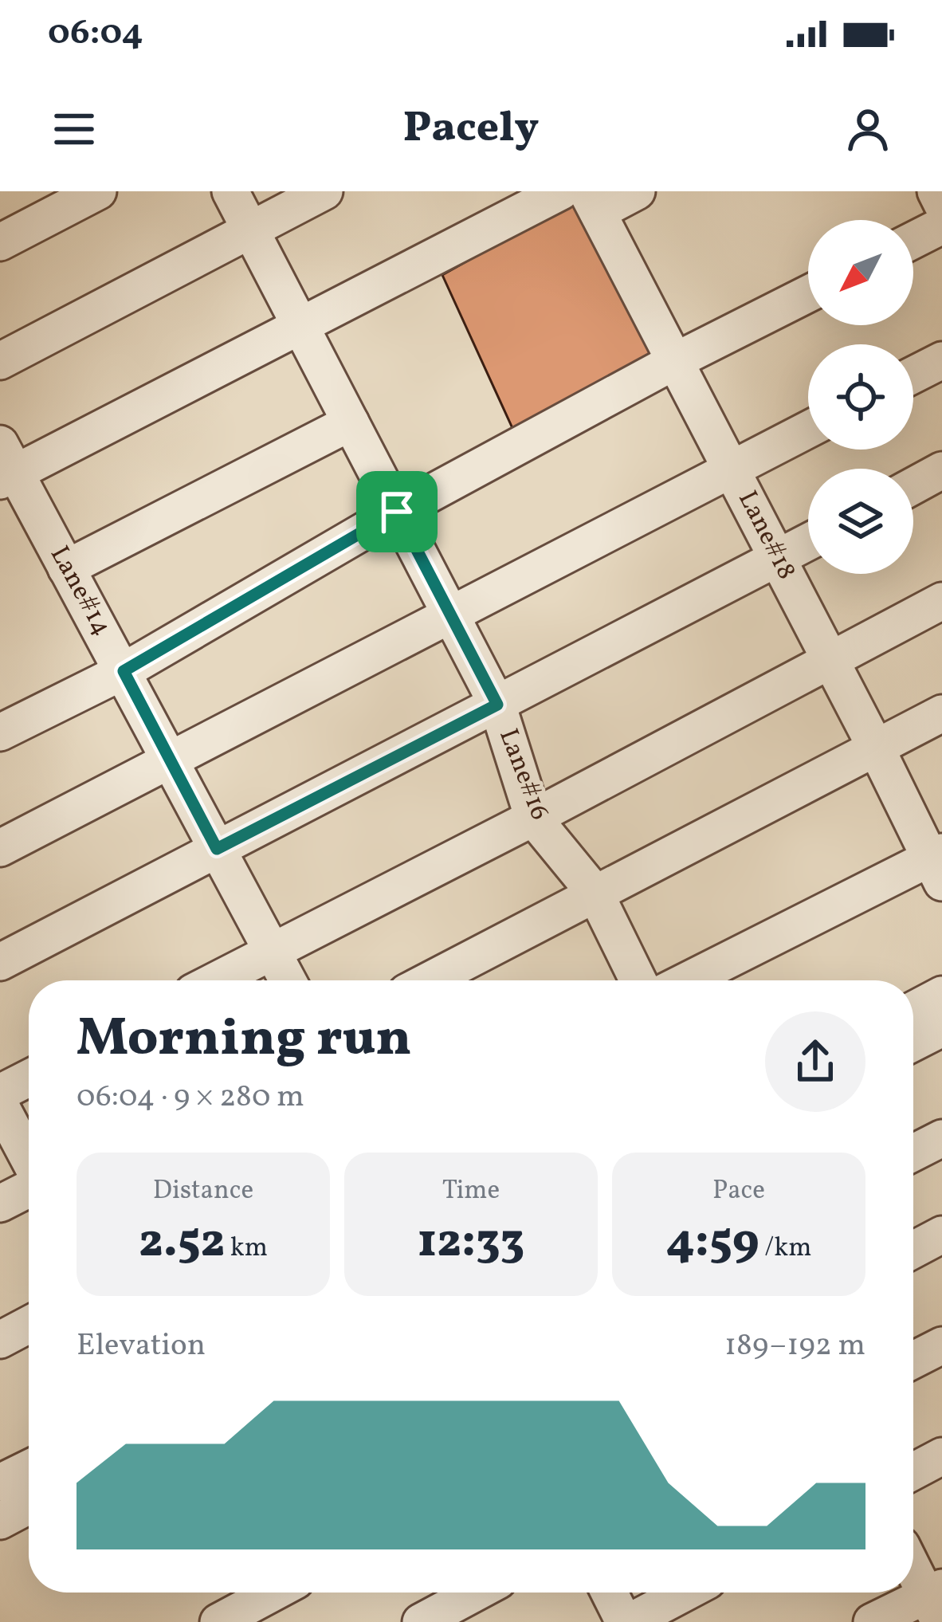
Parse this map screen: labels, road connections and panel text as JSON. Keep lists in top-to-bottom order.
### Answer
{
  "streets": {
    "street": ["Lane#18", "Lane#14", "Lane#16"]
  },
  "north": "bottom left",
  "page": {
    "status": "06:04",
    "header": "Pacely",
    "heading": ["Morning run", "06:04 · 9 × 280 m"],
    "stats": [
      ["Distance", "2.52 km"],
      ["Time", "12:33"],
      ["Pace", "4:59 /km"]
    ],
    "chart": ["Elevation", "189–192 m"]
  }
}
